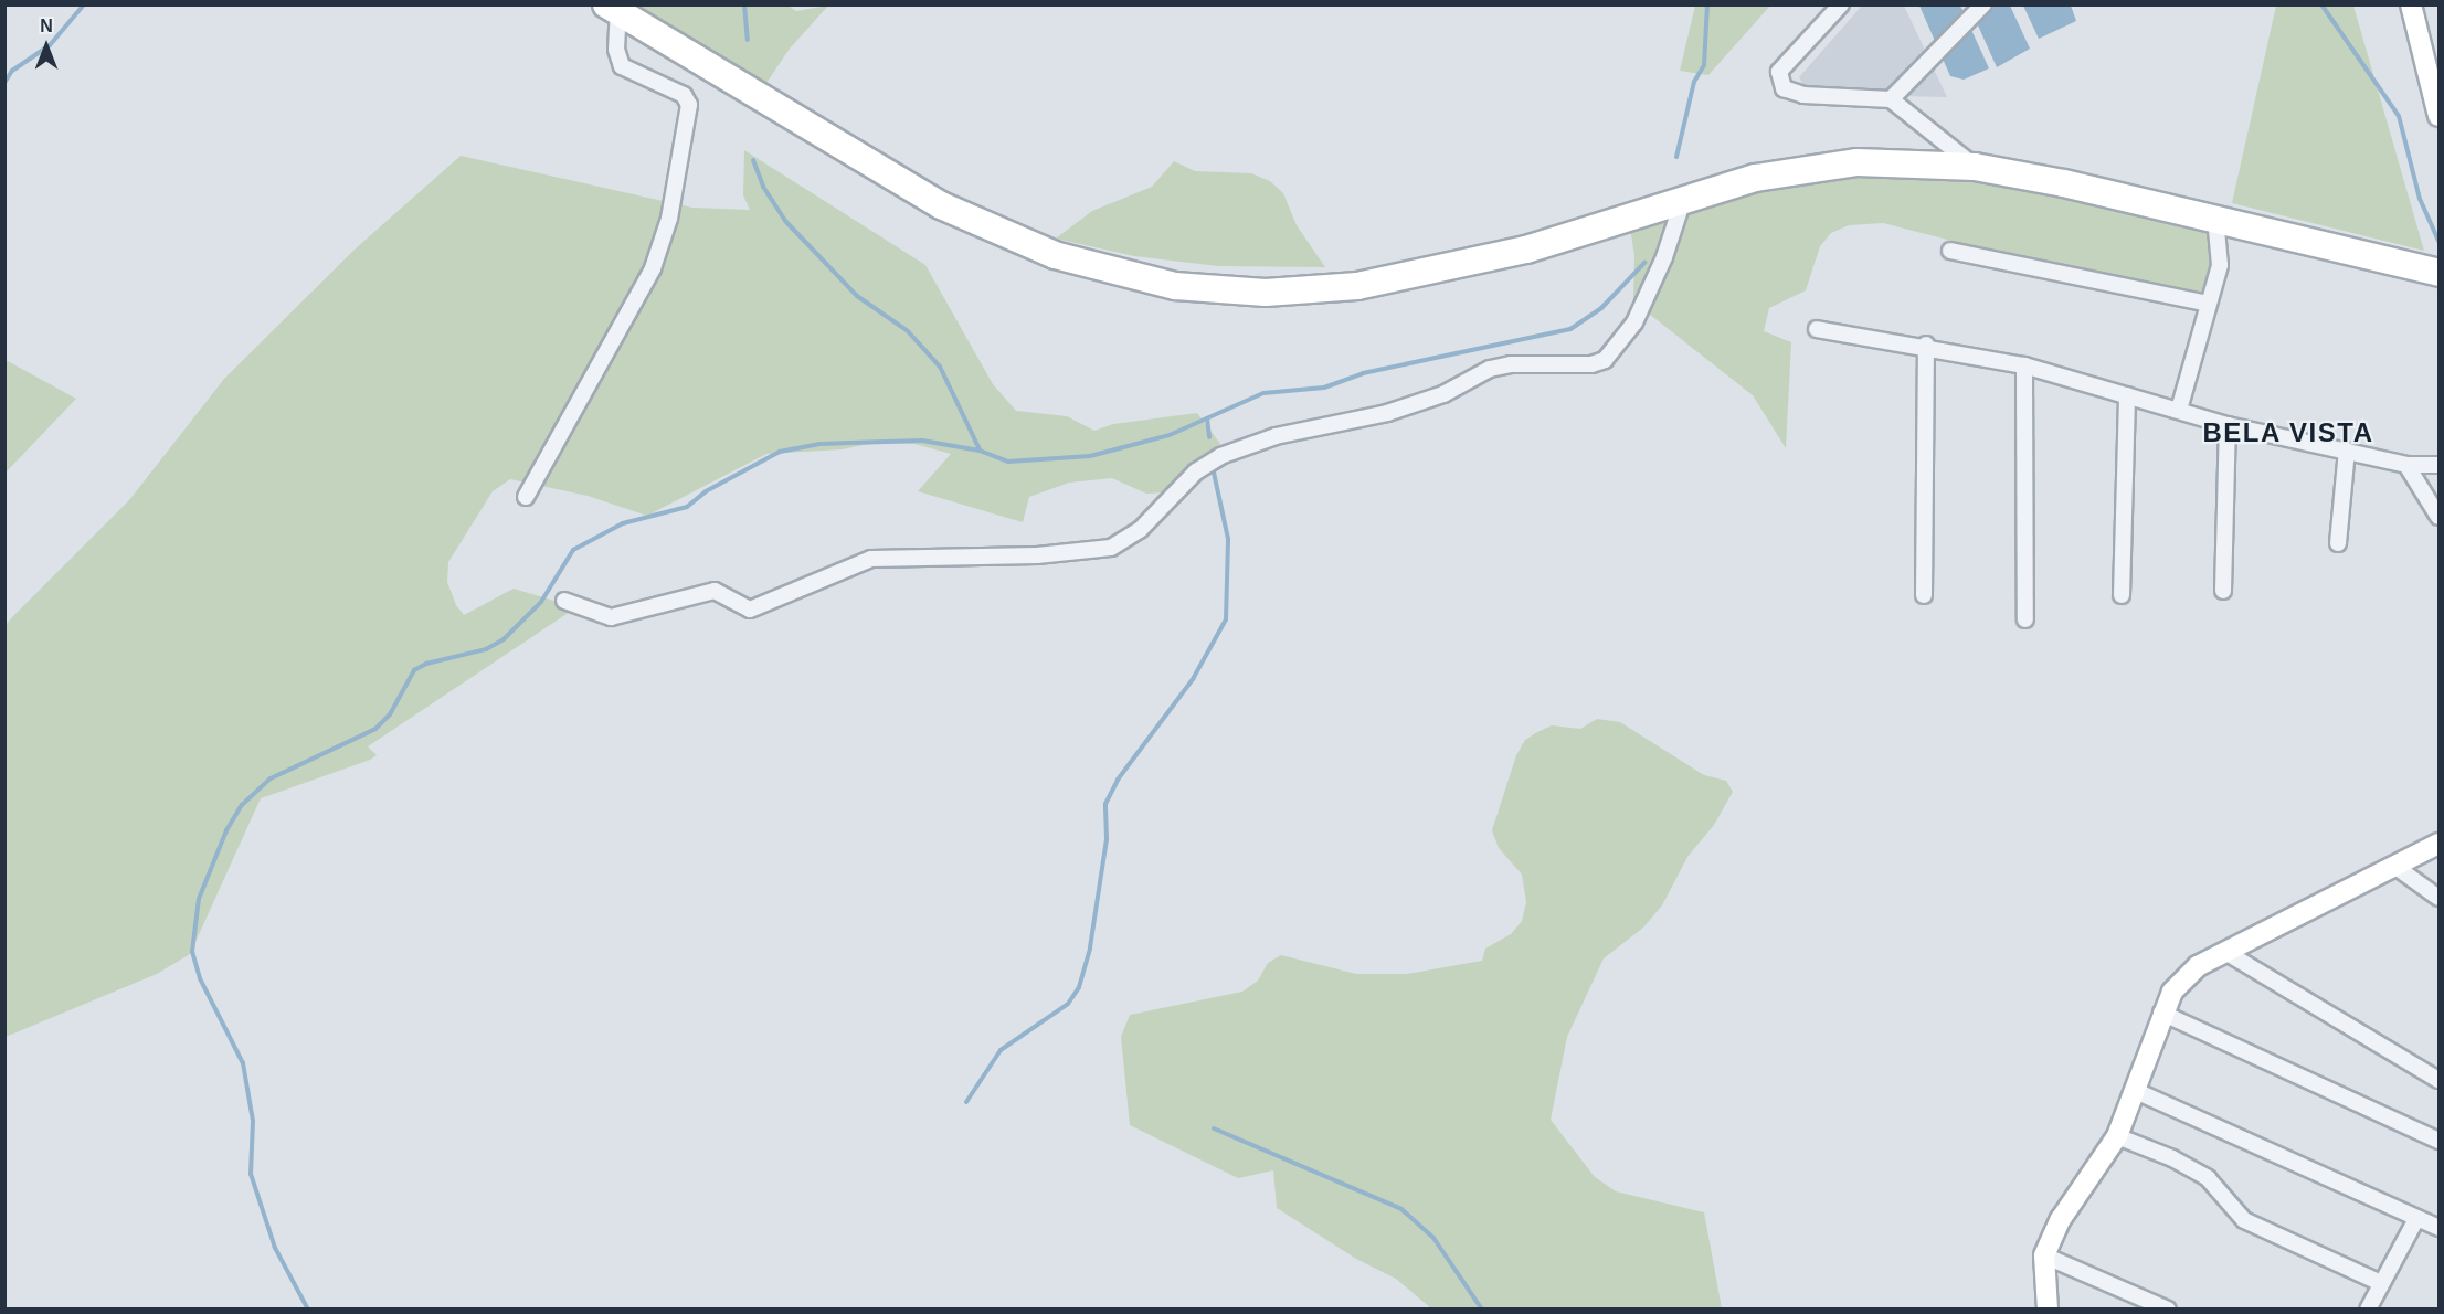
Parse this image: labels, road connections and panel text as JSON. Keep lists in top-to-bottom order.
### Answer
{
  "districts": ["BELA VISTA"],
  "north": "top"
}
